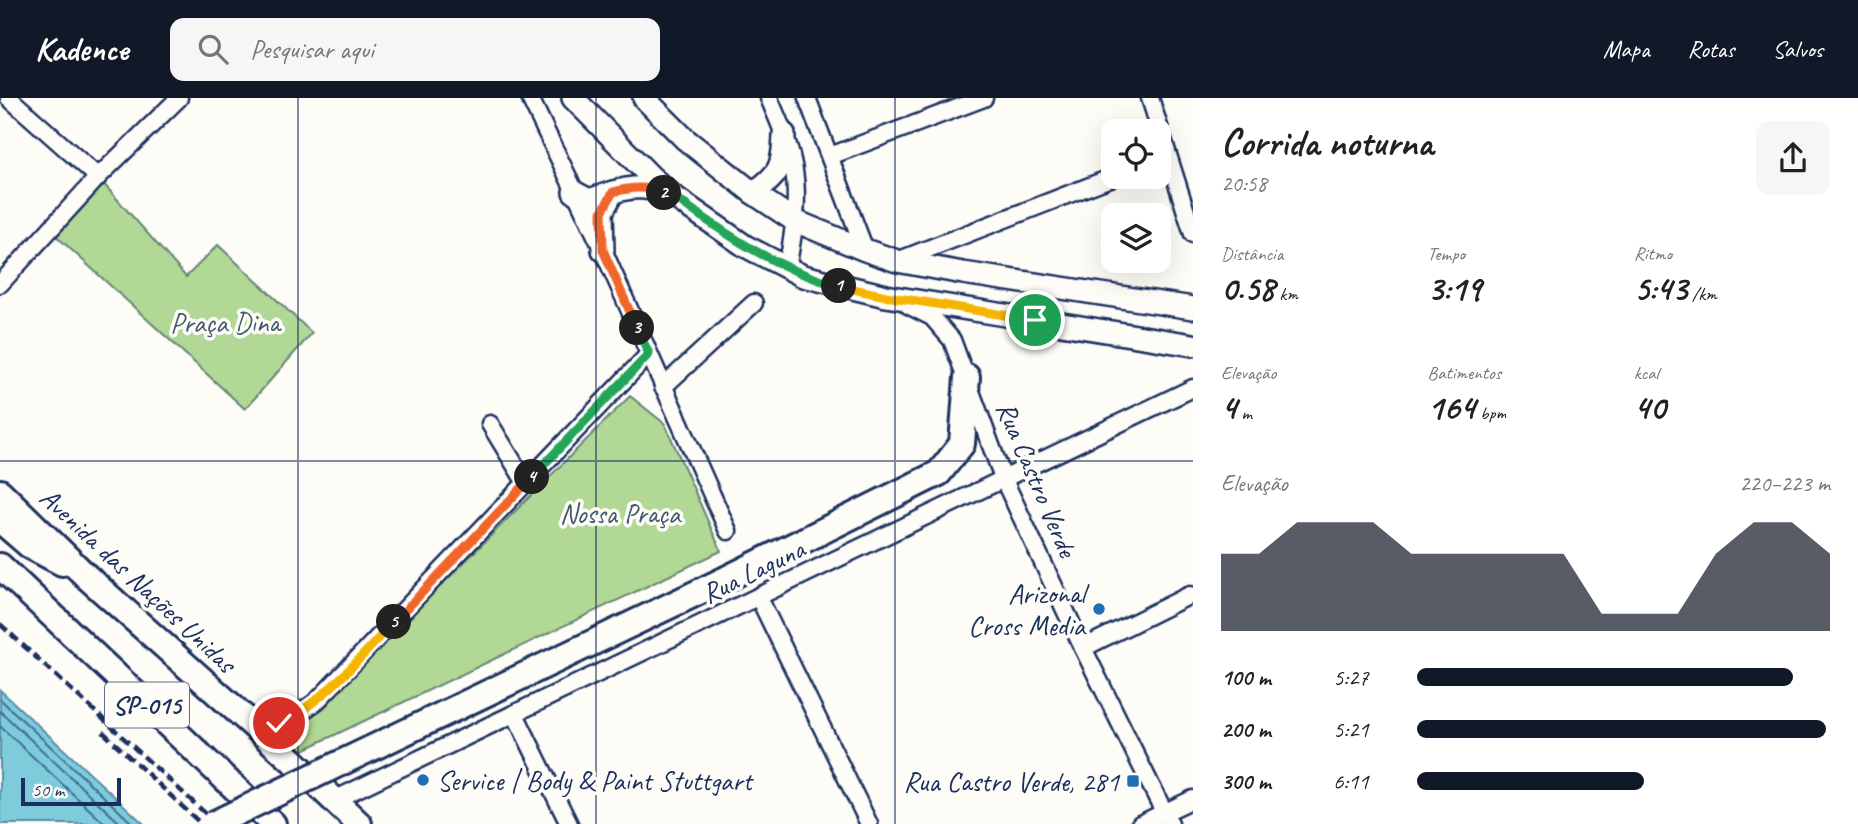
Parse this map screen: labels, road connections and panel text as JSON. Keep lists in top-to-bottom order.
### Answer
{
  "streets": {
    "highway": ["Avenida das Nações Unidas", "SP-015"],
    "street": ["Rua Castro Verde", "Rua Laguna"]
  },
  "crossings": [
    ["Rua Castro Verde", "Rua Laguna"],
    ["Rua Laguna", "Avenida das Nações Unidas"]
  ],
  "parks": ["Praça Dina", "Nossa Praça"],
  "places": {
    "other": ["Arizonal Cross Media", "Service | Body & Paint Stuttgart"],
    "transit": ["Rua Castro Verde, 281"]
  },
  "scale_bar": "50 m",
  "page": {
    "header": "Kadence",
    "search": "Pesquisar aqui",
    "nav": ["Mapa", "Rotas", "Salvos"],
    "heading": ["Corrida noturna", "20:58"],
    "pins": [
      "2",
      "1",
      "3",
      "4",
      "5"
    ],
    "stats": [
      ["Distância", "0.58 km"],
      ["Tempo", "3:19"],
      ["Ritmo", "5:43 /km"],
      ["Elevação", "4 m"],
      ["Batimentos", "164 bpm"],
      ["kcal", "40"]
    ],
    "chart": ["Elevação", "220–223 m"],
    "list": [
      {
        "name": "100 m",
        "note": "5:27"
      },
      {
        "name": "200 m",
        "note": "5:21"
      },
      {
        "name": "300 m",
        "note": "6:11"
      }
    ],
    "scale": "50 m"
  }
}
